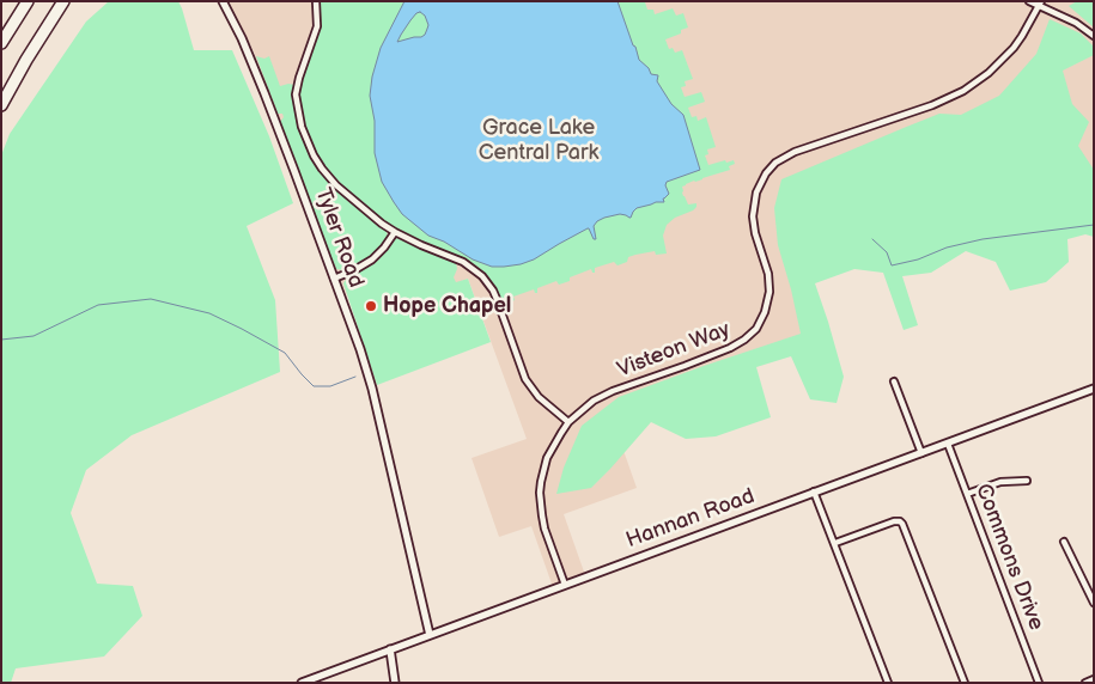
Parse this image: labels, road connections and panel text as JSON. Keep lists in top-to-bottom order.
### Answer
{
  "streets": {
    "street": [
      "Tyler Road",
      "Visteon Way",
      "Hannan Road",
      "Commons Drive"
    ]
  },
  "crossings": [
    ["Tyler Road", "Hannan Road"],
    ["Visteon Way", "Hannan Road"],
    ["Hannan Road", "Commons Drive"]
  ],
  "parks": ["Grace Lake Central Park"],
  "places": ["Hope Chapel"]
}
